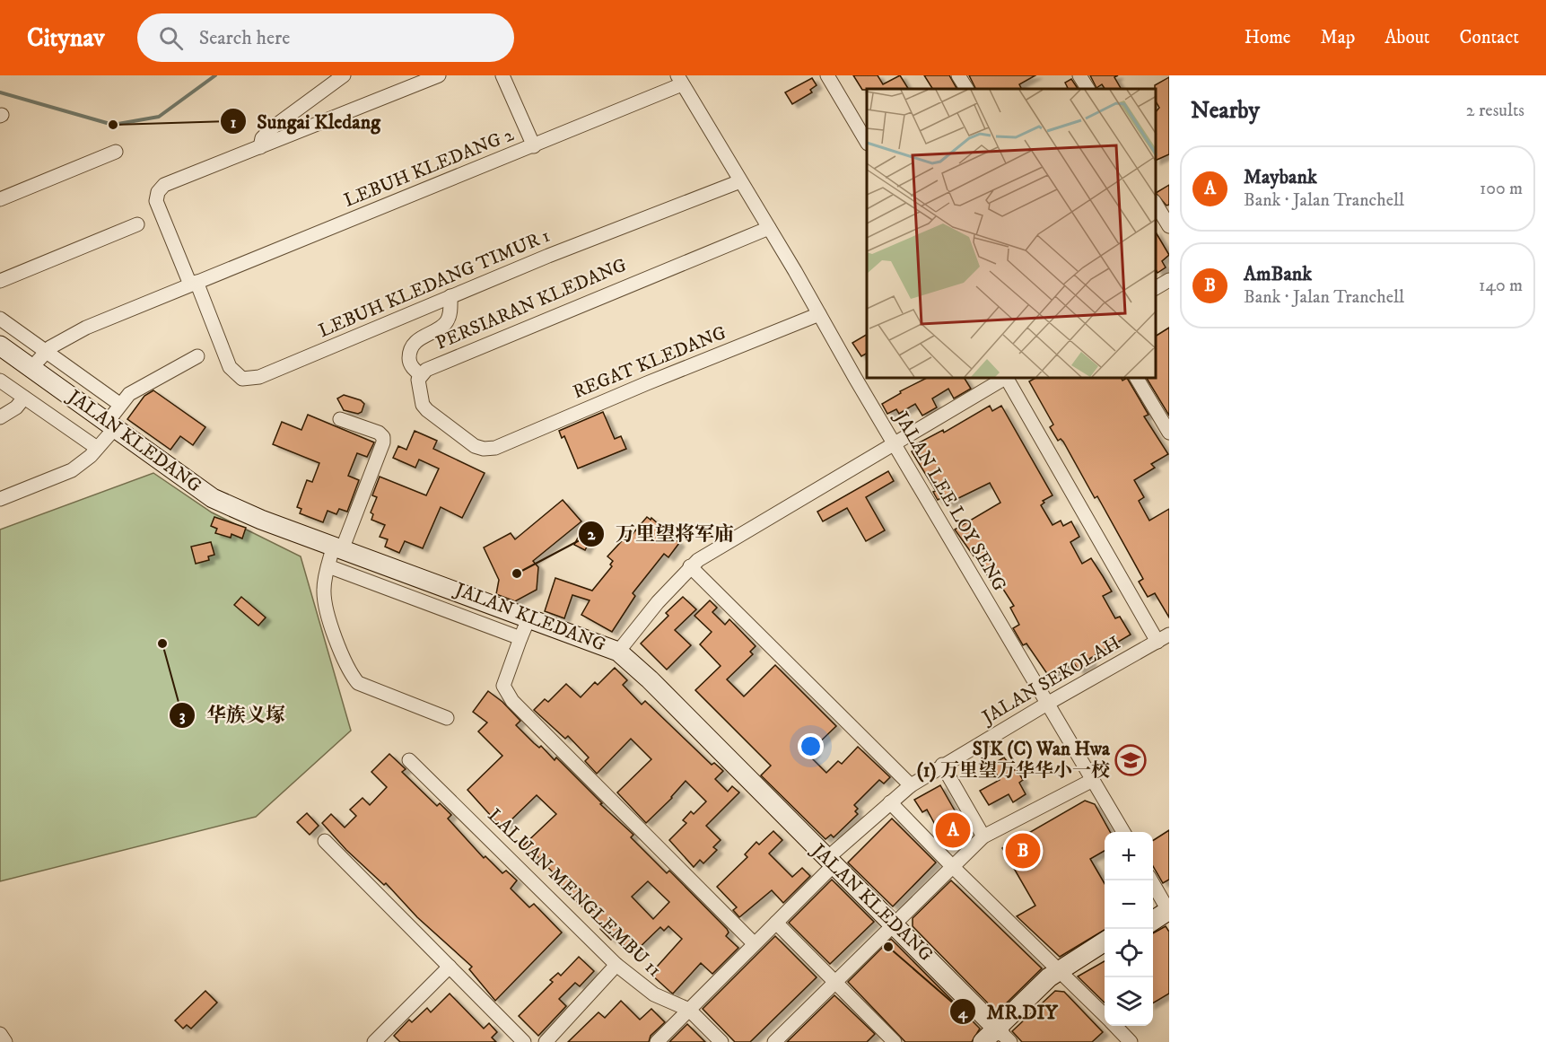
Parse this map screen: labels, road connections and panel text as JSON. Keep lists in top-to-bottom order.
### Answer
{
  "streets": {
    "main road": ["JALAN KLEDANG"],
    "street": [
      "LEBUH KLEDANG 2",
      "LEBUH KLEDANG TIMUR 1",
      "PERSIARAN KLEDANG",
      "REGAT KLEDANG",
      "JALAN LEE LOY SENG",
      "JALAN SEKOLAH",
      "LALUAN MENGLEMBU 11"
    ]
  },
  "crossings": [
    ["LEBUH KLEDANG 2", "LEBUH KLEDANG TIMUR 1"],
    ["LEBUH KLEDANG 2", "JALAN KLEDANG"],
    ["LEBUH KLEDANG 2", "JALAN LEE LOY SENG"],
    ["LEBUH KLEDANG TIMUR 1", "JALAN LEE LOY SENG"],
    ["PERSIARAN KLEDANG", "REGAT KLEDANG"],
    ["PERSIARAN KLEDANG", "JALAN LEE LOY SENG"],
    ["REGAT KLEDANG", "JALAN LEE LOY SENG"],
    ["JALAN KLEDANG", "JALAN SEKOLAH"],
    ["JALAN LEE LOY SENG", "JALAN SEKOLAH"],
    ["JALAN SEKOLAH", "LALUAN MENGLEMBU 11"]
  ],
  "places": {
    "other": [
      "Sungai Kledang",
      "万里望将军庙",
      "华族义塚",
      "MR.DIY"
    ],
    "school or university": ["SJK (C) Wan Hwa (1) 万里望万华华小一校"]
  },
  "page": {
    "header": "Citynav",
    "search": "Search here",
    "nav": [
      "Home",
      "Map",
      "About",
      "Contact"
    ],
    "heading": ["Nearby", "2 results"],
    "list": [
      {
        "mark": "A",
        "name": "Maybank",
        "note": "Bank · Jalan Tranchell",
        "value": "100 m"
      },
      {
        "mark": "B",
        "name": "AmBank",
        "note": "Bank · Jalan Tranchell",
        "value": "140 m"
      }
    ],
    "pins": ["A", "B"],
    "map_buttons": ["+", "−"]
  }
}
